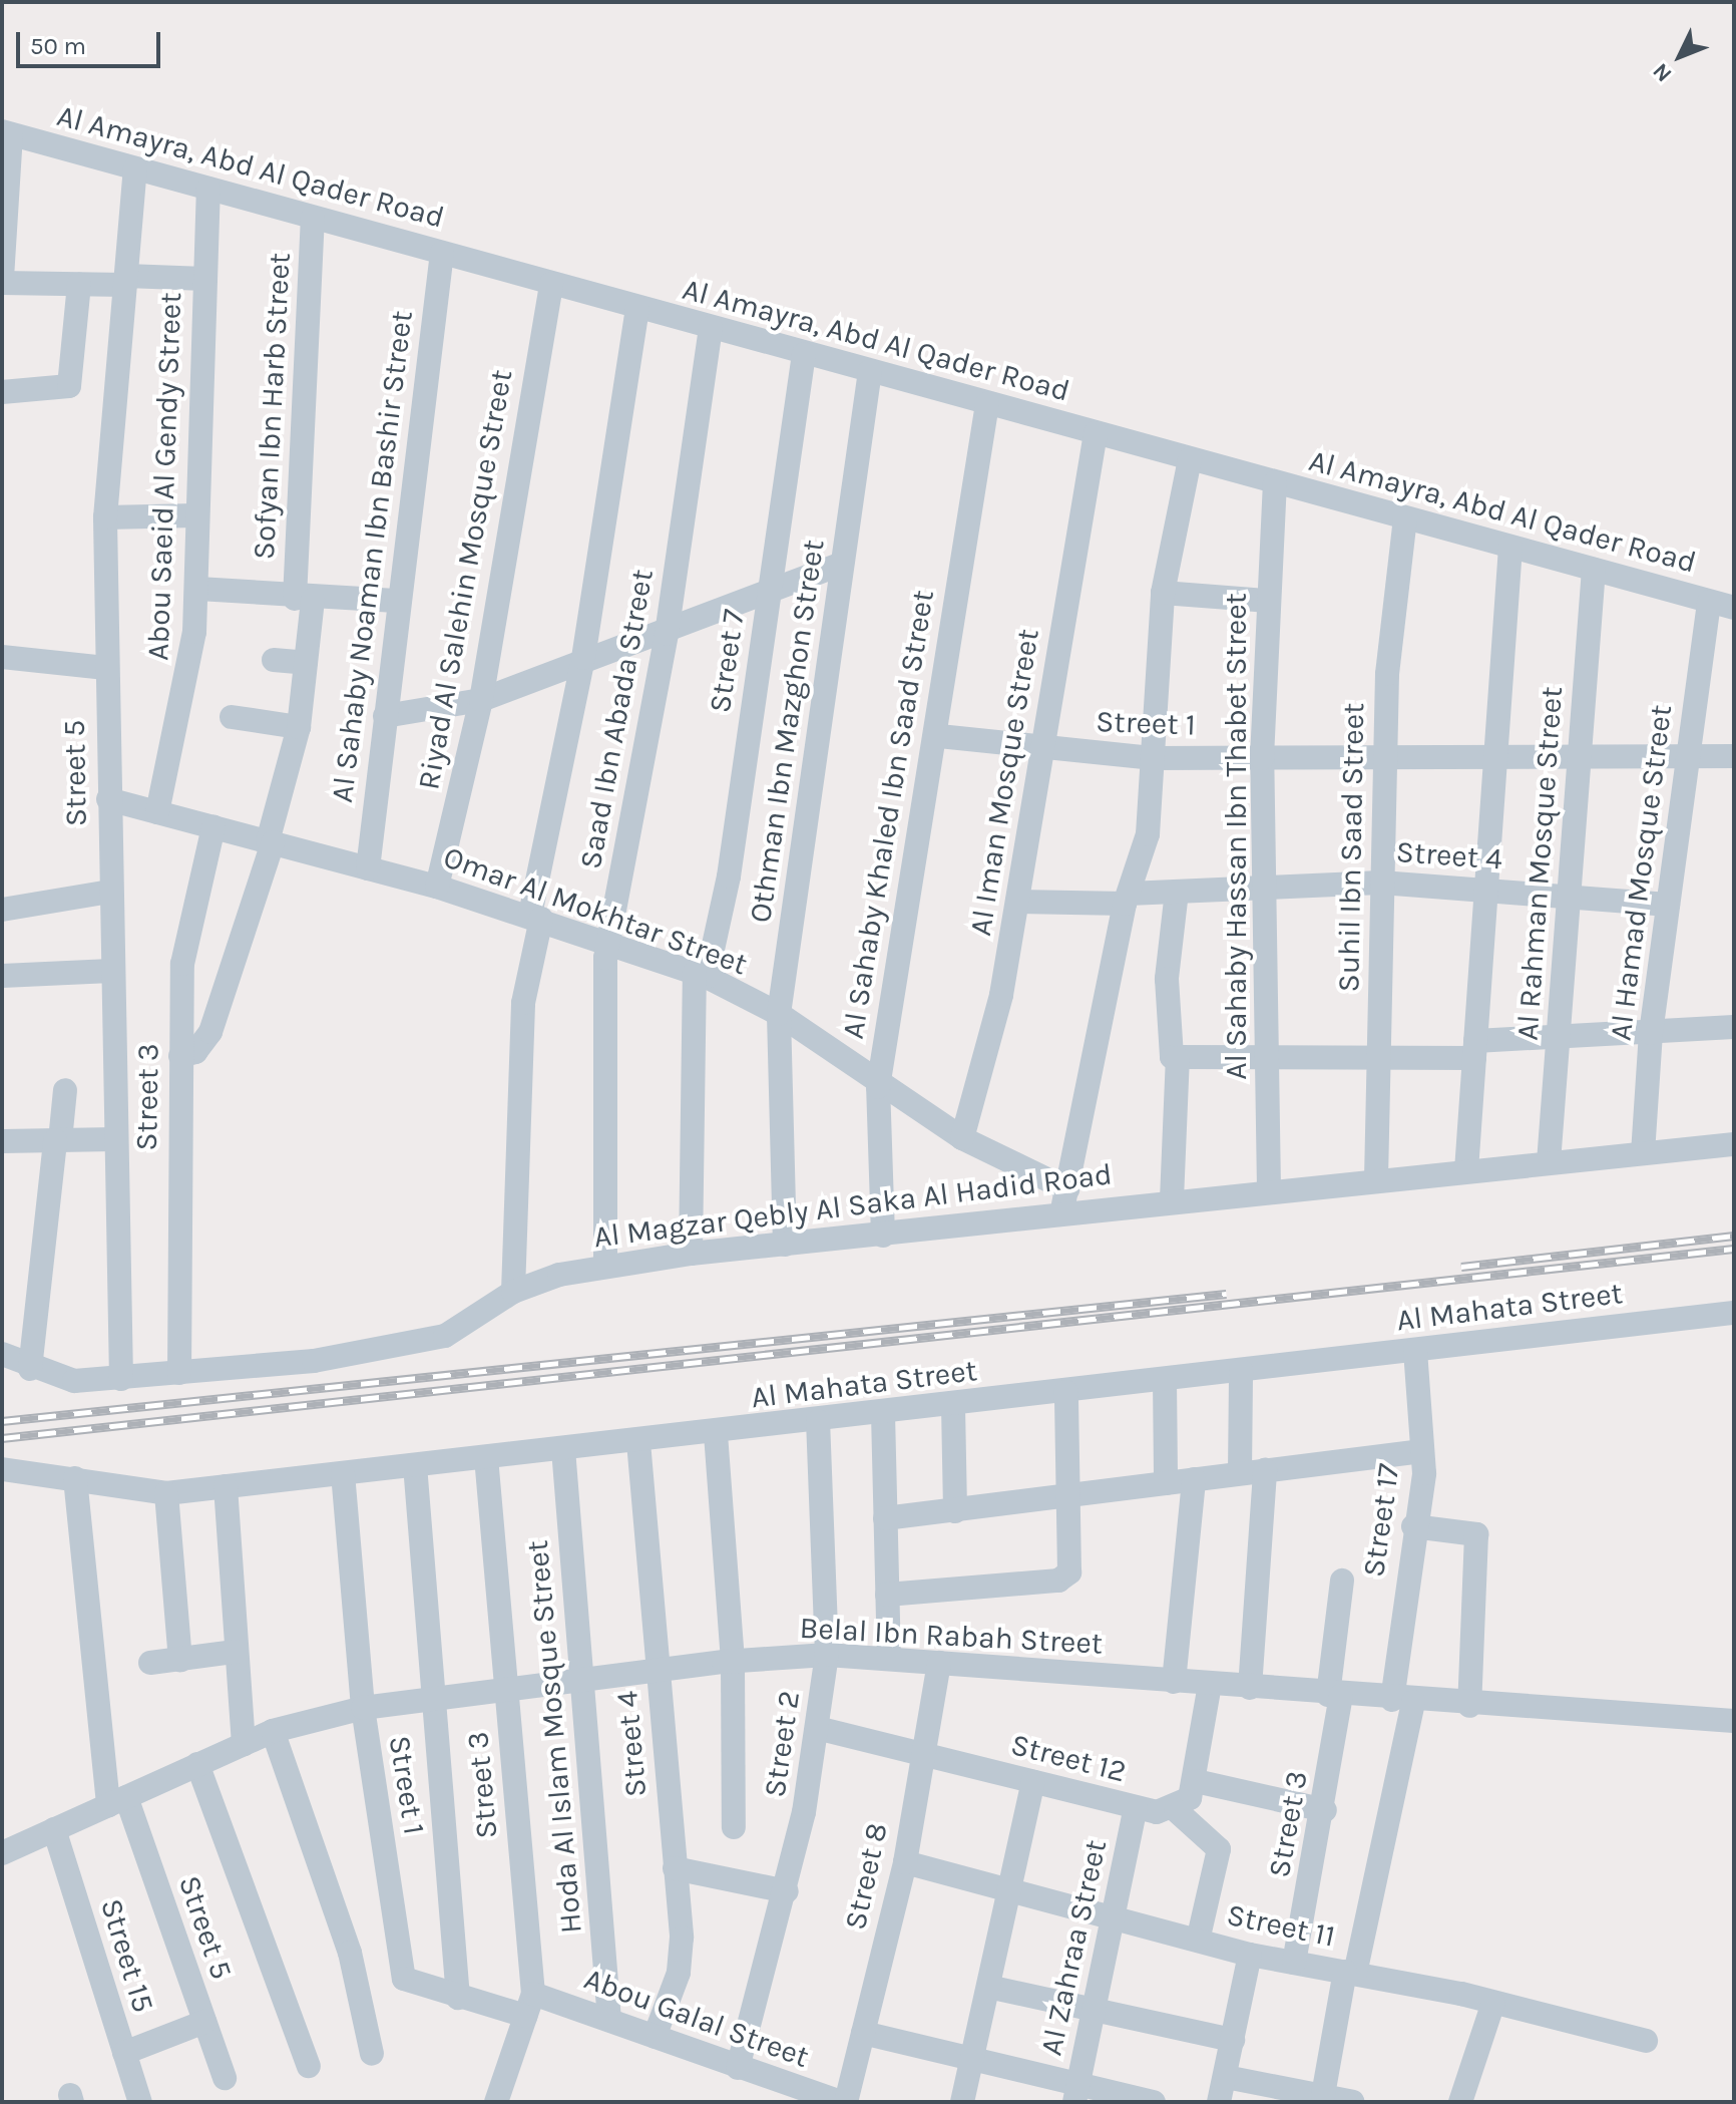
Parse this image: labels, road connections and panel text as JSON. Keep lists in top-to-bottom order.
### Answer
{
  "streets": {
    "street": [
      "Al Amayra, Abd Al Qader Road",
      "Sofyan Ibn Harb Street",
      "Abou Saeid Al Gendy Street",
      "Al Sahaby Noaman Ibn Bashir Street",
      "Riyad Al Salehin Mosque Street",
      "Street 7",
      "Saad Ibn Abada Street",
      "Street 1",
      "Othman Ibn Mazghon Street",
      "Street 5",
      "Al Iman Mosque Street",
      "Al Sahaby Khaled Ibn Saad Street",
      "Al Sahaby Hassan Ibn Thabet Street",
      "Suhil Ibn Saad Street",
      "Street 4",
      "Al Rahman Mosque Street",
      "Al Hamad Mosque Street",
      "Omar Al Mokhtar Street",
      "Street 3",
      "Al Magzar Qebly Al Saka Al Hadid Road",
      "Al Mahata Street",
      "Street 17",
      "Belal Ibn Rabah Street",
      "Hoda Al Islam Mosque Street",
      "Street 2",
      "Street 12",
      "Street 8",
      "Street 11",
      "Al Zahraa Street",
      "Street 15",
      "Abou Galal Street"
    ]
  },
  "crossings": [
    ["Al Amayra, Abd Al Qader Road", "Sofyan Ibn Harb Street"],
    ["Al Amayra, Abd Al Qader Road", "Abou Saeid Al Gendy Street"],
    ["Al Amayra, Abd Al Qader Road", "Al Sahaby Noaman Ibn Bashir Street"],
    ["Al Amayra, Abd Al Qader Road", "Riyad Al Salehin Mosque Street"],
    ["Al Amayra, Abd Al Qader Road", "Street 7"],
    ["Al Amayra, Abd Al Qader Road", "Saad Ibn Abada Street"],
    ["Al Amayra, Abd Al Qader Road", "Othman Ibn Mazghon Street"],
    ["Al Amayra, Abd Al Qader Road", "Street 5"],
    ["Al Amayra, Abd Al Qader Road", "Al Iman Mosque Street"],
    ["Al Amayra, Abd Al Qader Road", "Al Sahaby Khaled Ibn Saad Street"],
    ["Al Amayra, Abd Al Qader Road", "Al Sahaby Hassan Ibn Thabet Street"],
    ["Al Amayra, Abd Al Qader Road", "Suhil Ibn Saad Street"],
    ["Al Amayra, Abd Al Qader Road", "Al Rahman Mosque Street"],
    ["Al Amayra, Abd Al Qader Road", "Al Hamad Mosque Street"],
    ["Sofyan Ibn Harb Street", "Omar Al Mokhtar Street"],
    ["Sofyan Ibn Harb Street", "Street 3"],
    ["Abou Saeid Al Gendy Street", "Omar Al Mokhtar Street"],
    ["Al Sahaby Noaman Ibn Bashir Street", "Omar Al Mokhtar Street"],
    ["Riyad Al Salehin Mosque Street", "Omar Al Mokhtar Street"],
    ["Street 7", "Omar Al Mokhtar Street"],
    ["Street 7", "Al Magzar Qebly Al Saka Al Hadid Road"],
    ["Saad Ibn Abada Street", "Omar Al Mokhtar Street"],
    ["Saad Ibn Abada Street", "Al Magzar Qebly Al Saka Al Hadid Road"],
    ["Street 1", "Al Iman Mosque Street"],
    ["Street 1", "Al Sahaby Khaled Ibn Saad Street"],
    ["Street 1", "Al Sahaby Hassan Ibn Thabet Street"],
    ["Street 1", "Suhil Ibn Saad Street"],
    ["Street 1", "Al Rahman Mosque Street"],
    ["Street 1", "Al Hamad Mosque Street"],
    ["Street 1", "Street 3"],
    ["Street 1", "Al Mahata Street"],
    ["Street 1", "Belal Ibn Rabah Street"],
    ["Street 1", "Abou Galal Street"],
    ["Othman Ibn Mazghon Street", "Omar Al Mokhtar Street"],
    ["Othman Ibn Mazghon Street", "Al Magzar Qebly Al Saka Al Hadid Road"],
    ["Street 5", "Omar Al Mokhtar Street"],
    ["Street 5", "Al Magzar Qebly Al Saka Al Hadid Road"],
    ["Street 5", "Al Mahata Street"],
    ["Street 5", "Belal Ibn Rabah Street"],
    ["Al Iman Mosque Street", "Street 4"],
    ["Al Iman Mosque Street", "Omar Al Mokhtar Street"],
    ["Al Sahaby Khaled Ibn Saad Street", "Omar Al Mokhtar Street"],
    ["Al Sahaby Khaled Ibn Saad Street", "Al Magzar Qebly Al Saka Al Hadid Road"],
    ["Al Sahaby Hassan Ibn Thabet Street", "Street 4"],
    ["Al Sahaby Hassan Ibn Thabet Street", "Al Magzar Qebly Al Saka Al Hadid Road"],
    ["Suhil Ibn Saad Street", "Street 4"],
    ["Suhil Ibn Saad Street", "Al Magzar Qebly Al Saka Al Hadid Road"],
    ["Street 4", "Al Rahman Mosque Street"],
    ["Street 4", "Al Hamad Mosque Street"],
    ["Street 4", "Al Mahata Street"],
    ["Street 4", "Belal Ibn Rabah Street"],
    ["Street 4", "Abou Galal Street"],
    ["Al Rahman Mosque Street", "Al Magzar Qebly Al Saka Al Hadid Road"],
    ["Al Hamad Mosque Street", "Al Magzar Qebly Al Saka Al Hadid Road"],
    ["Omar Al Mokhtar Street", "Street 3"],
    ["Street 3", "Al Magzar Qebly Al Saka Al Hadid Road"],
    ["Street 3", "Al Mahata Street"],
    ["Street 3", "Belal Ibn Rabah Street"],
    ["Street 3", "Street 11"],
    ["Street 3", "Abou Galal Street"],
    ["Al Mahata Street", "Street 17"],
    ["Al Mahata Street", "Hoda Al Islam Mosque Street"],
    ["Al Mahata Street", "Street 2"],
    ["Street 17", "Belal Ibn Rabah Street"],
    ["Belal Ibn Rabah Street", "Hoda Al Islam Mosque Street"],
    ["Belal Ibn Rabah Street", "Street 2"],
    ["Belal Ibn Rabah Street", "Street 8"],
    ["Belal Ibn Rabah Street", "Street 15"],
    ["Hoda Al Islam Mosque Street", "Abou Galal Street"],
    ["Street 2", "Street 12"],
    ["Street 2", "Abou Galal Street"],
    ["Street 12", "Street 8"],
    ["Street 12", "Al Zahraa Street"],
    ["Street 8", "Street 11"],
    ["Street 11", "Al Zahraa Street"]
  ],
  "scale_bar": "50 m",
  "north": "bottom left"
}
